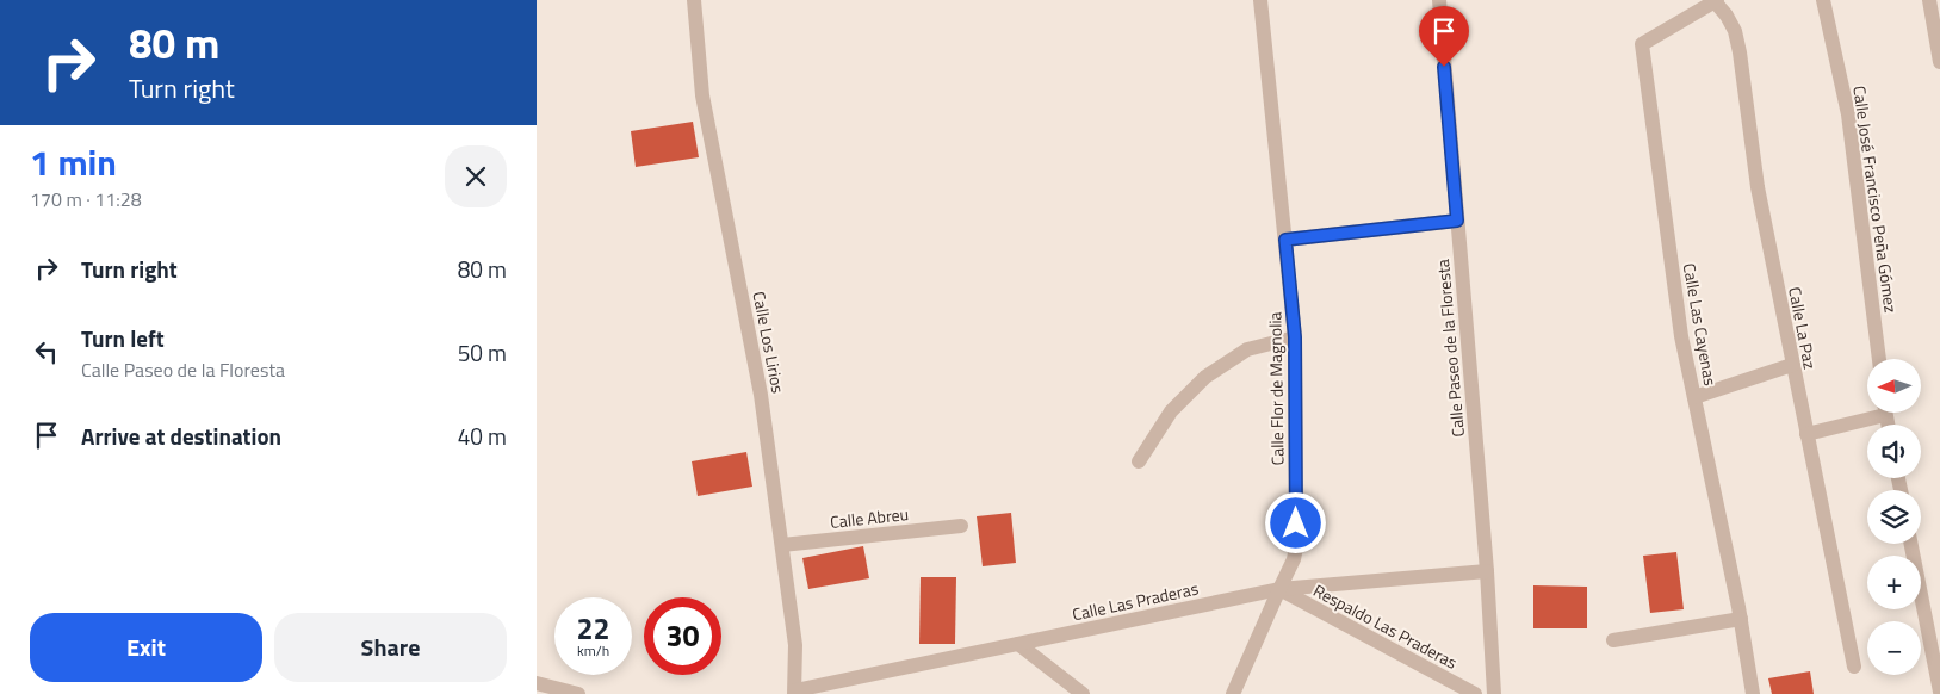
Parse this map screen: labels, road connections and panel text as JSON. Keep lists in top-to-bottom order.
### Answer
{
  "streets": {
    "street": [
      "Calle José Francisco Peña Gómez",
      "Calle Las Cayenas",
      "Calle La Paz",
      "Calle Los Lirios",
      "Calle Paseo de la Floresta",
      "Calle Flor de Magnolia",
      "Calle Abreu",
      "Calle Las Praderas",
      "Respaldo Las Praderas"
    ]
  },
  "crossings": [
    ["Calle Las Cayenas", "Calle La Paz"],
    ["Calle Los Lirios", "Calle Abreu"],
    ["Calle Los Lirios", "Calle Las Praderas"],
    ["Calle Paseo de la Floresta", "Calle Las Praderas"],
    ["Calle Flor de Magnolia", "Calle Las Praderas"],
    ["Calle Flor de Magnolia", "Respaldo Las Praderas"],
    ["Calle Las Praderas", "Respaldo Las Praderas"]
  ],
  "north": "left",
  "page": {
    "turn": ["80 m", "Turn right"],
    "heading": ["1 min", "170 m · 11:28"],
    "list": [
      {
        "name": "Turn right",
        "value": "80 m"
      },
      {
        "name": "Turn left",
        "note": "Calle Paseo de la Floresta",
        "value": "50 m"
      },
      {
        "name": "Arrive at destination",
        "value": "40 m"
      }
    ],
    "map_buttons": ["+", "−"],
    "speed": "22 km/h",
    "limit": "30",
    "buttons": ["Exit", "Share"]
  }
}
